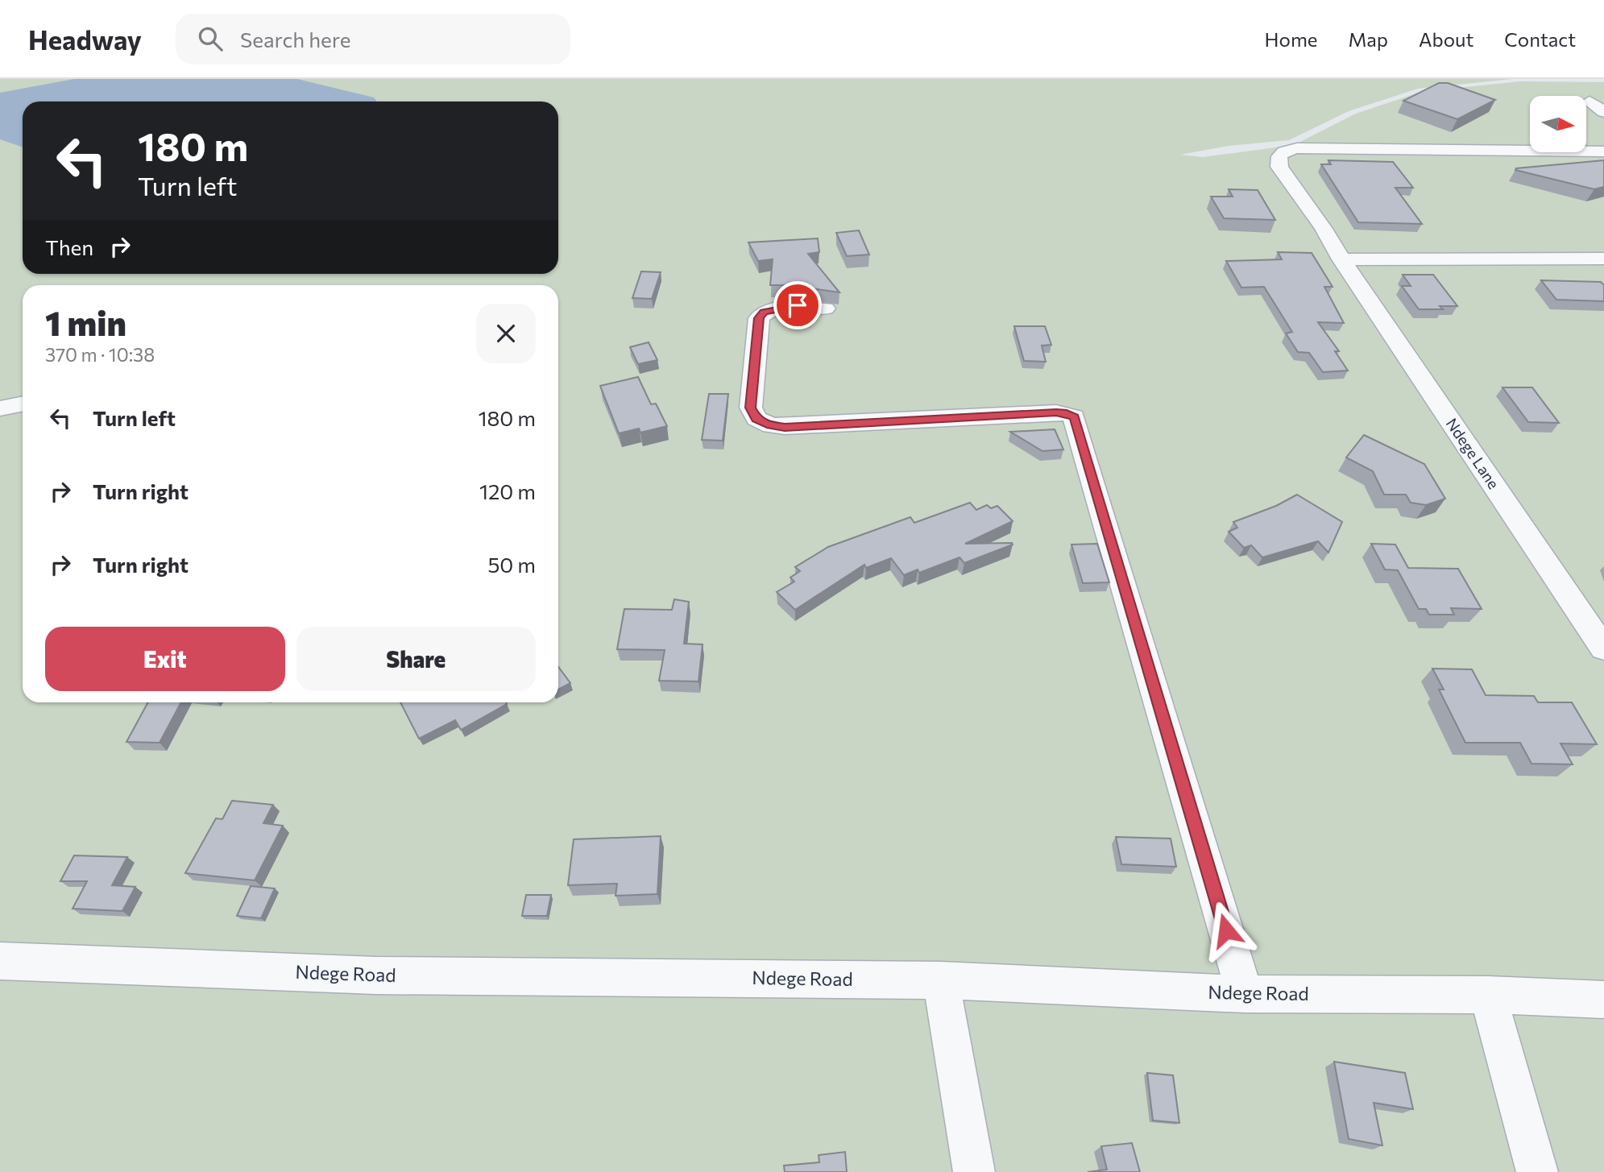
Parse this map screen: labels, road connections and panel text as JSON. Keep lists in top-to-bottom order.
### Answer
{
  "streets": {
    "street": ["Ndege Lane", "Ndege Road"]
  },
  "north": "right",
  "page": {
    "header": "Headway",
    "search": "Search here",
    "nav": [
      "Home",
      "Map",
      "About",
      "Contact"
    ],
    "turn": ["180 m", "Turn left"],
    "then": "Then",
    "heading": ["1 min", "370 m · 10:38"],
    "list": [
      {
        "name": "Turn left",
        "value": "180 m"
      },
      {
        "name": "Turn right",
        "value": "120 m"
      },
      {
        "name": "Turn right",
        "value": "50 m"
      }
    ],
    "buttons": ["Exit", "Share"]
  }
}
